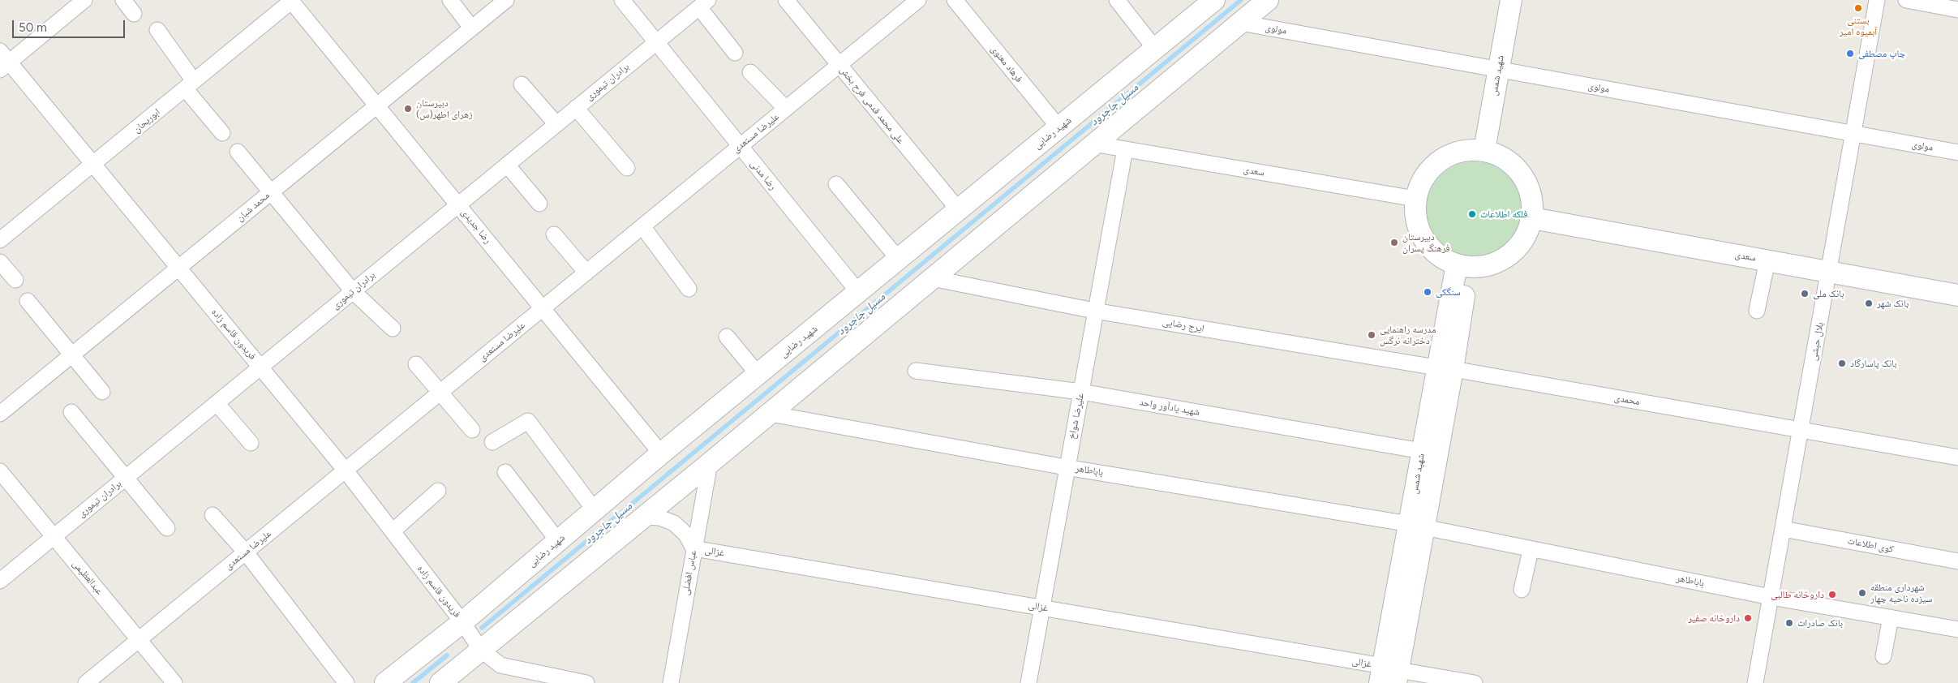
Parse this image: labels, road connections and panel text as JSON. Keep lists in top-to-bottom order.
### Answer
{
  "streets": {
    "main road": ["شهید شمس", "شهید رضایی", "سعدی"],
    "street": [
      "مولوی",
      "فرهاد معنوی",
      "برادران تیموری",
      "علی محمد قدمی فرح بخش",
      "ابوریحان",
      "علیرضا مستعدی",
      "رضا مدنی",
      "محمد شبان",
      "رضا جدیدی",
      "ایرج رضایی",
      "فریدون قاسم زاده",
      "بلال حبشی",
      "محمدی",
      "شهید یادآور واحد",
      "علیرضا شواخ",
      "باباطاهر",
      "کوی اطلاعات",
      "غزالی",
      "عباس افضلی",
      "عبدالعظیمی"
    ]
  },
  "crossings": [
    ["مولوی", "شهید شمس"],
    ["مولوی", "بلال حبشی"],
    ["فرهاد معنوی", "شهید رضایی"],
    ["شهید شمس", "سعدی"],
    ["شهید شمس", "ایرج رضایی"],
    ["شهید شمس", "محمدی"],
    ["شهید شمس", "شهید یادآور واحد"],
    ["شهید شمس", "باباطاهر"],
    ["شهید شمس", "غزالی"],
    ["برادران تیموری", "رضا مدنی"],
    ["برادران تیموری", "رضا جدیدی"],
    ["برادران تیموری", "فریدون قاسم زاده"],
    ["برادران تیموری", "عبدالعظیمی"],
    ["علی محمد قدمی فرح بخش", "علیرضا مستعدی"],
    ["علی محمد قدمی فرح بخش", "شهید رضایی"],
    ["ابوریحان", "رضا جدیدی"],
    ["ابوریحان", "فریدون قاسم زاده"],
    ["علیرضا مستعدی", "رضا مدنی"],
    ["علیرضا مستعدی", "رضا جدیدی"],
    ["علیرضا مستعدی", "فریدون قاسم زاده"],
    ["علیرضا مستعدی", "عبدالعظیمی"],
    ["شهید رضایی", "رضا مدنی"],
    ["شهید رضایی", "رضا جدیدی"],
    ["شهید رضایی", "فریدون قاسم زاده"],
    ["سعدی", "بلال حبشی"],
    ["سعدی", "علیرضا شواخ"],
    ["محمد شبان", "رضا جدیدی"],
    ["محمد شبان", "فریدون قاسم زاده"],
    ["ایرج رضایی", "محمدی"],
    ["ایرج رضایی", "علیرضا شواخ"],
    ["بلال حبشی", "محمدی"],
    ["بلال حبشی", "باباطاهر"],
    ["بلال حبشی", "کوی اطلاعات"],
    ["شهید یادآور واحد", "علیرضا شواخ"],
    ["علیرضا شواخ", "باباطاهر"],
    ["علیرضا شواخ", "غزالی"],
    ["غزالی", "عباس افضلی"]
  ],
  "water": ["مسیل جاجرود"],
  "places": [
    "بستنی آبمیوه امیر",
    "چاپ مصطفی",
    "دبیرستان زهرای اطهر(س)",
    "فلکه اطلاعات",
    "دبیرستان فرهنگ پسران",
    "سنگکی",
    "بانک ملی",
    "بانک شهر",
    "مدرسه راهنمایی دخترانه نرگس",
    "بانک پاسارگاد",
    "شهرداری منطقه سیزده ناحیه چهار",
    "داروخانه طالبی",
    "داروخانه صفیر",
    "بانک صادرات"
  ],
  "scale_bar": "50 m"
}
